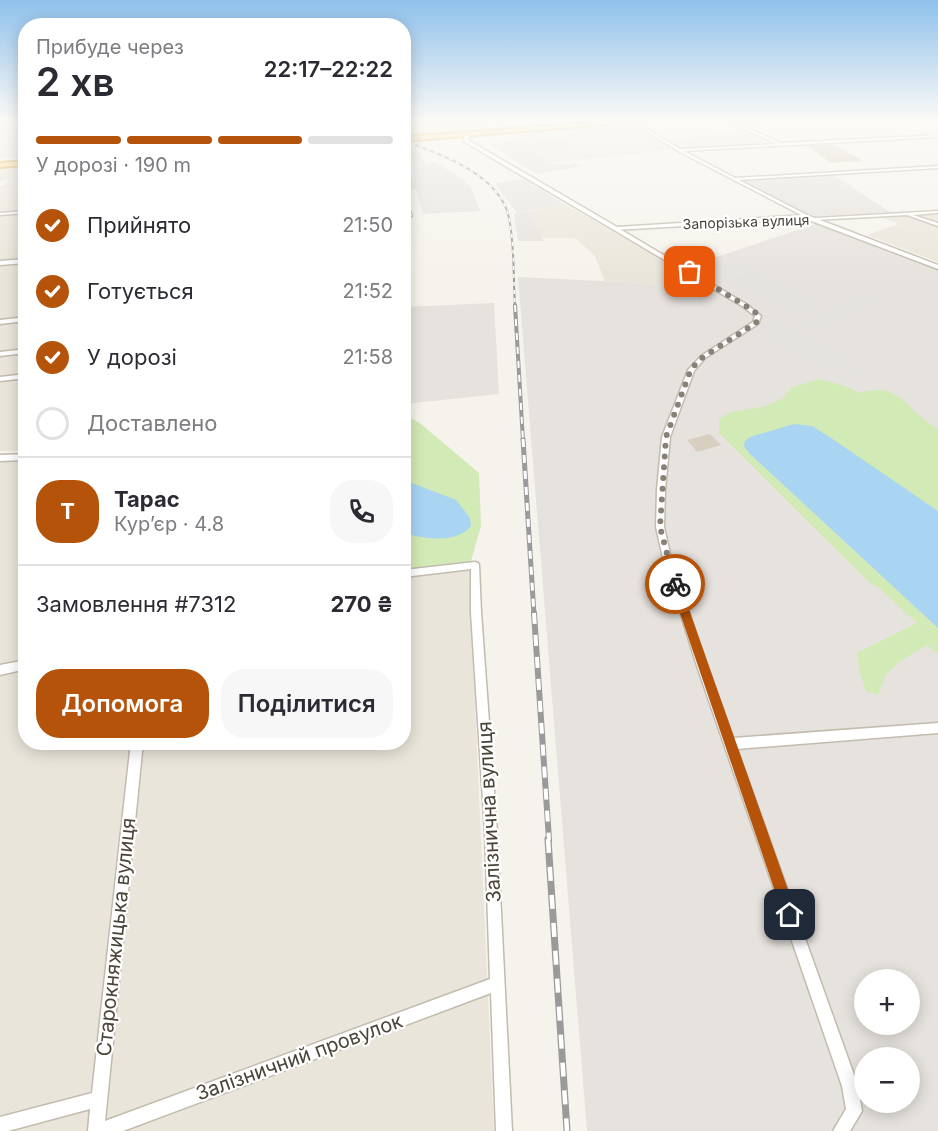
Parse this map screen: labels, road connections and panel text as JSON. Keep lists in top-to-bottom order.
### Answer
{
  "streets": {
    "street": [
      "Запорізька вулиця",
      "Залізнична вулиця",
      "Старокняжицька вулиця",
      "Залізничний провулок"
    ]
  },
  "crossings": [
    ["Залізнична вулиця", "Залізничний провулок"]
  ],
  "page": {
    "heading": ["2 хв", "Прибуде через", "22:17–22:22"],
    "panel": [
      "Тарас",
      "Кур’єр · 4.8",
      "Замовлення #7312",
      "270 ₴"
    ],
    "bar": "У дорозі · 190 m",
    "list": [
      ["Прийнято", "21:50"],
      ["Готується", "21:52"],
      ["У дорозі", "21:58"],
      "Доставлено"
    ],
    "round": "Т",
    "buttons": ["Допомога", "Поділитися"],
    "map_buttons": ["+", "−"]
  }
}
